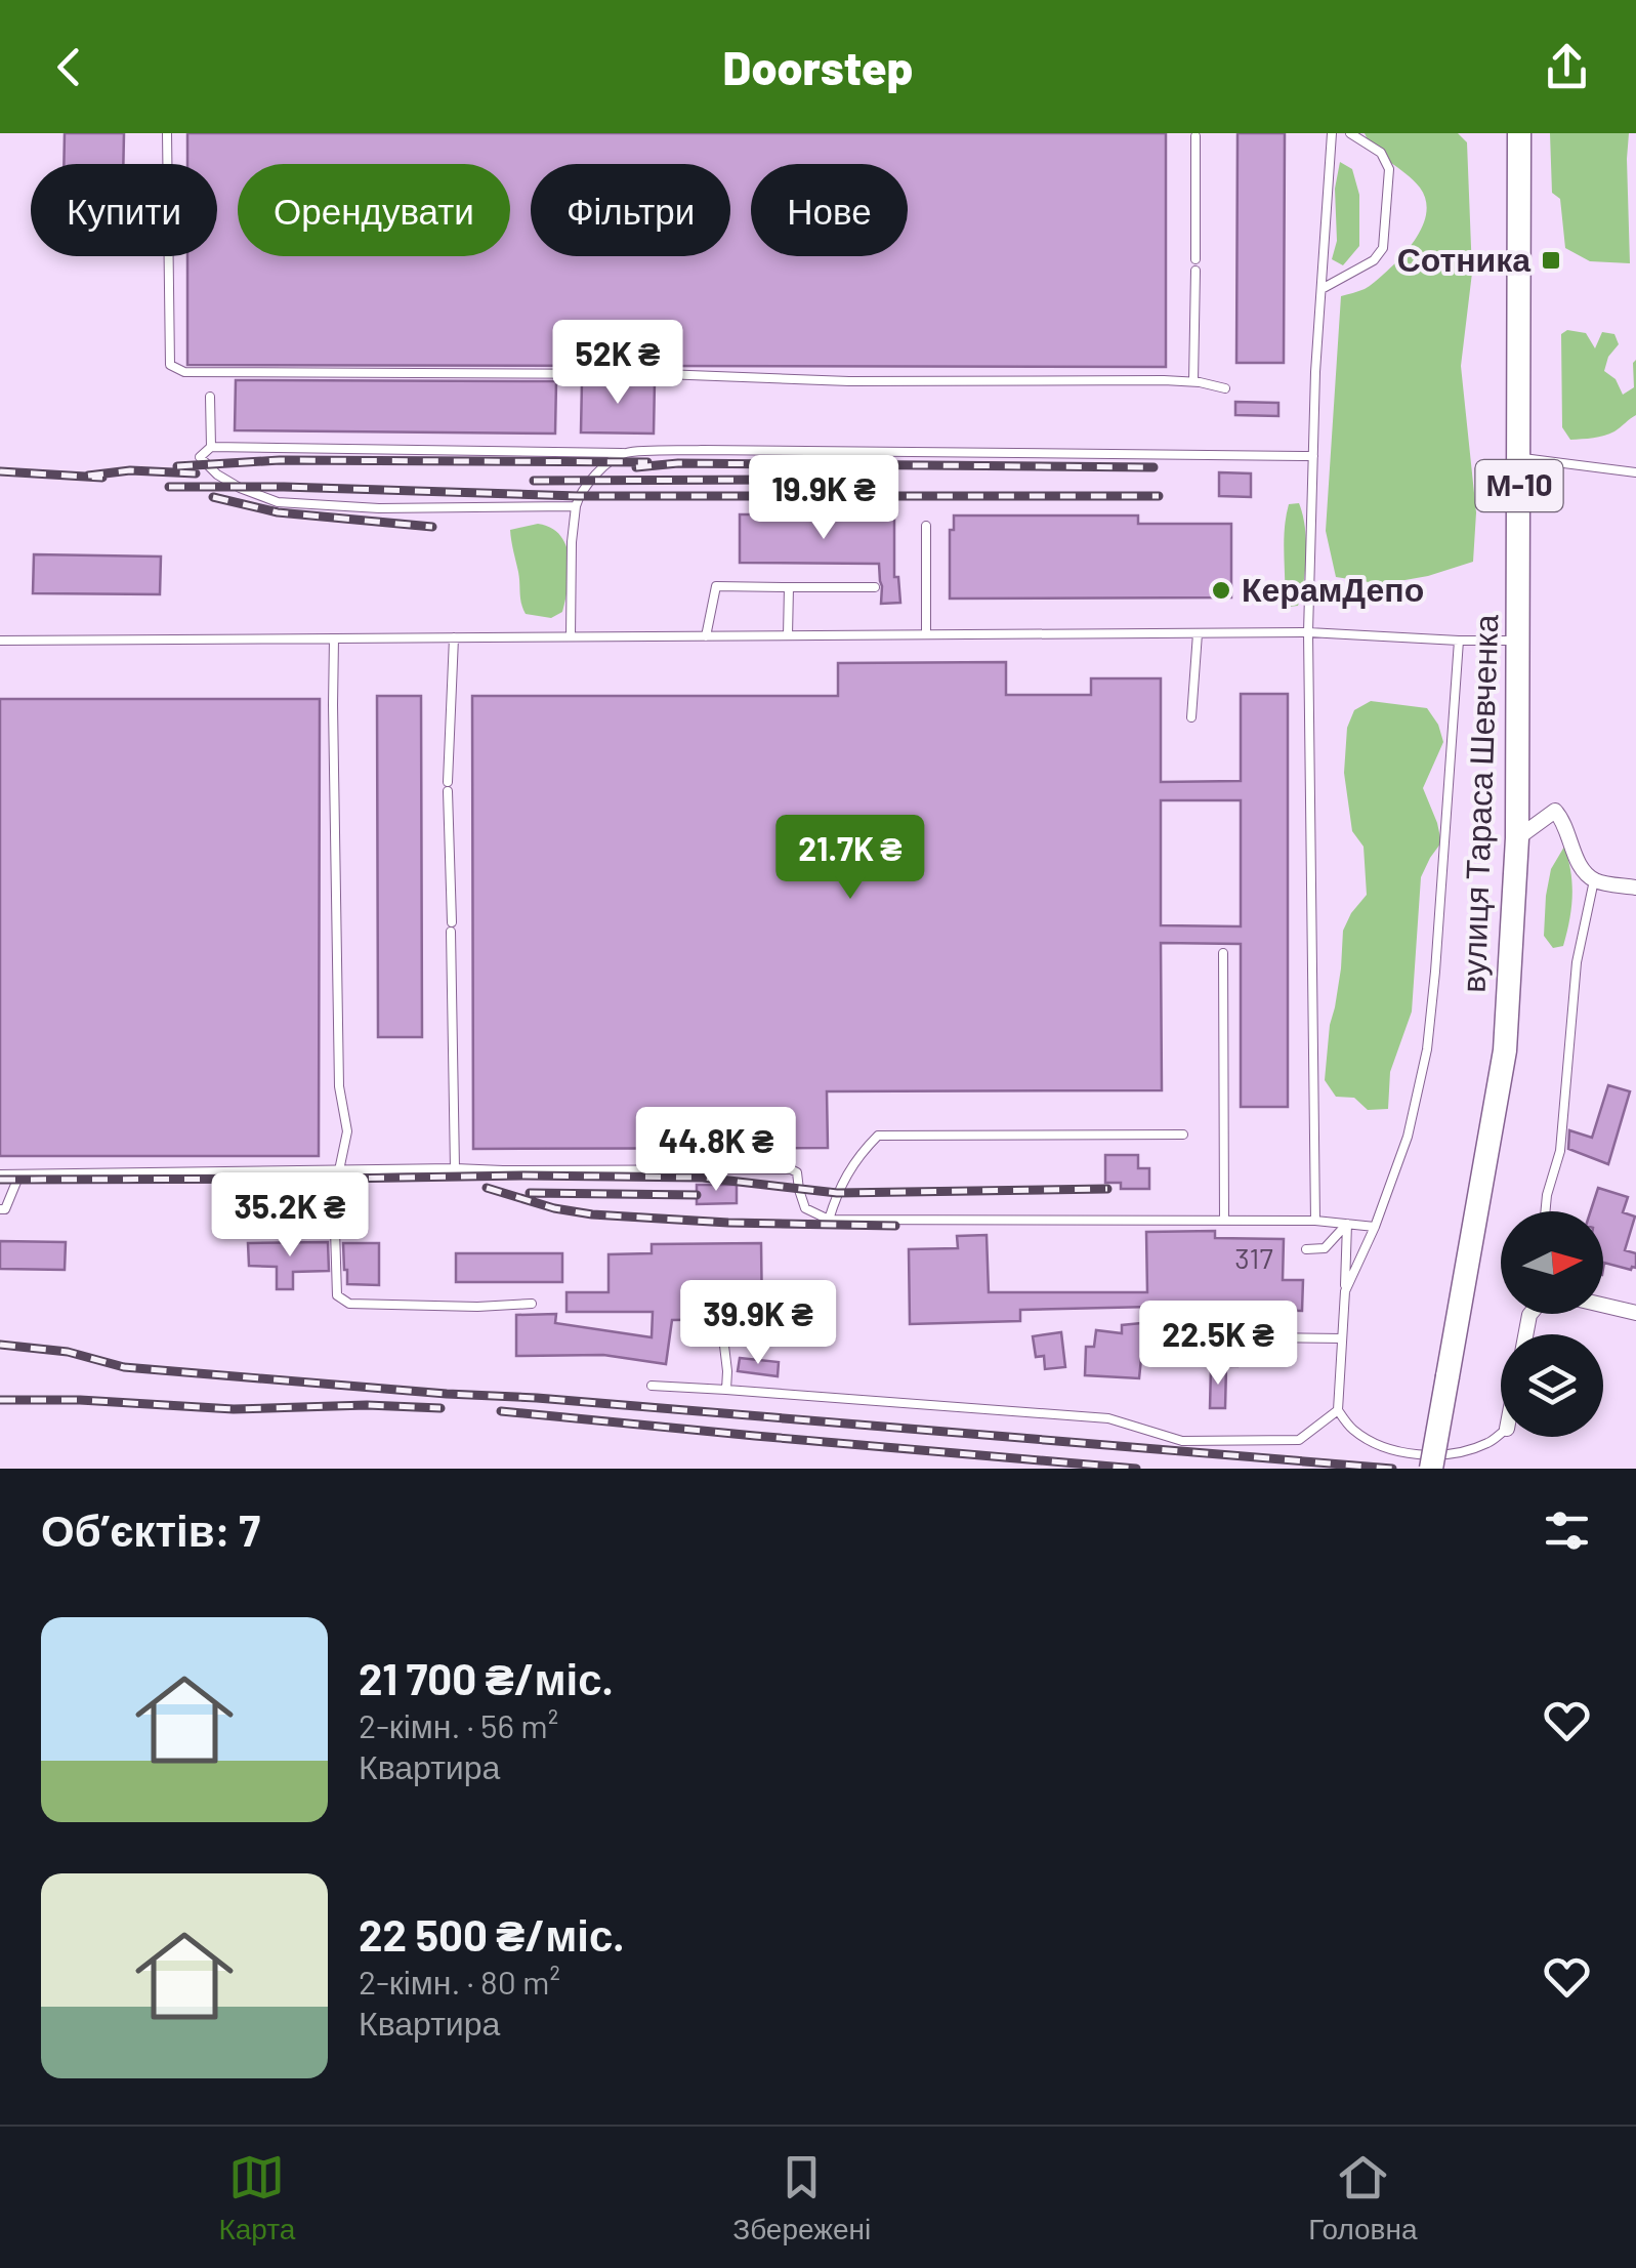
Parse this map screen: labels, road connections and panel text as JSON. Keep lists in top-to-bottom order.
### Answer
{
  "streets": {
    "main road": ["М-10", "вулиця Тараса Шевченка"]
  },
  "places": {
    "transit": ["Сотника"],
    "other": ["КерамДепо"]
  },
  "house_numbers": ["317"],
  "north": "right",
  "page": {
    "header": "Doorstep",
    "chip": [
      "Купити",
      "Орендувати",
      "Фільтри",
      "Нове"
    ],
    "price": [
      "52K ₴",
      "19.9K ₴",
      "21.7K ₴",
      "44.8K ₴",
      "35.2K ₴",
      "39.9K ₴",
      "22.5K ₴"
    ],
    "heading": "Об’єктів: 7",
    "list": [
      {
        "name": "21 700 ₴/міс.",
        "note": "2-кімн. · 56 m² · Квартира"
      },
      {
        "name": "22 500 ₴/міс.",
        "note": "2-кімн. · 80 m² · Квартира"
      }
    ],
    "tabs": ["Карта", "Збережені", "Головна"]
  }
}
